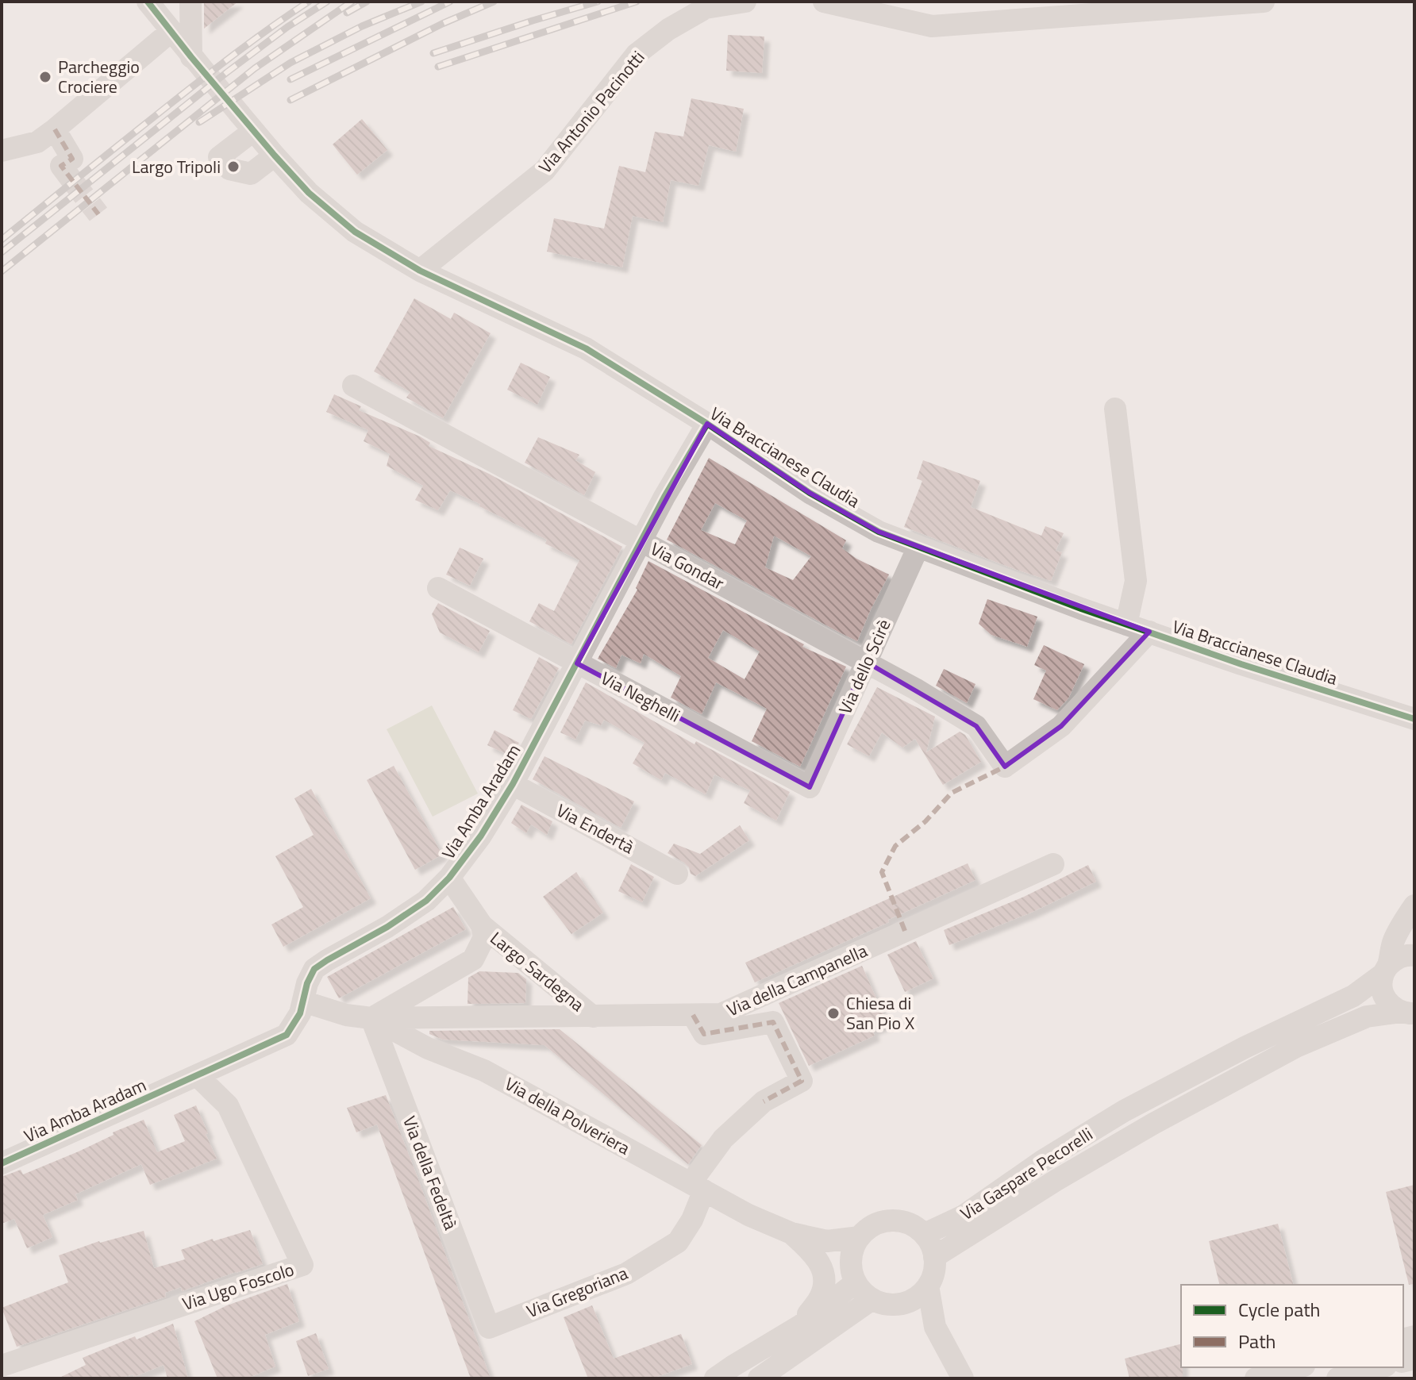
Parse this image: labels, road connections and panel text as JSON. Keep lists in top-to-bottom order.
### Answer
{
  "streets": {
    "street": [
      "Via Antonio Pacinotti",
      "Via Braccianese Claudia",
      "Via Gondar",
      "Via dello Scirè",
      "Via Neghelli",
      "Via Amba Aradam",
      "Via Endertà",
      "Largo Sardegna",
      "Via della Campanella",
      "Via della Polveriera",
      "Via della Fedeltà",
      "Via Gaspare Pecorelli",
      "Via Ugo Foscolo",
      "Via Gregoriana"
    ]
  },
  "crossings": [
    ["Via Antonio Pacinotti", "Via Braccianese Claudia"],
    ["Via Braccianese Claudia", "Via Gondar"],
    ["Via Braccianese Claudia", "Via dello Scirè"],
    ["Via Braccianese Claudia", "Via Amba Aradam"],
    ["Via Gondar", "Via dello Scirè"],
    ["Via Gondar", "Via Amba Aradam"],
    ["Via dello Scirè", "Via Neghelli"],
    ["Via Neghelli", "Via Amba Aradam"],
    ["Via Amba Aradam", "Via Endertà"],
    ["Via Amba Aradam", "Largo Sardegna"],
    ["Via Amba Aradam", "Via della Polveriera"],
    ["Via Amba Aradam", "Via Ugo Foscolo"],
    ["Largo Sardegna", "Via della Campanella"],
    ["Largo Sardegna", "Via della Polveriera"],
    ["Largo Sardegna", "Via della Fedeltà"],
    ["Via della Campanella", "Via della Polveriera"],
    ["Via della Campanella", "Via della Fedeltà"],
    ["Via della Campanella", "Via Gregoriana"],
    ["Via della Polveriera", "Via della Fedeltà"],
    ["Via della Polveriera", "Via Gaspare Pecorelli"],
    ["Via della Polveriera", "Via Gregoriana"],
    ["Via della Fedeltà", "Via Gregoriana"]
  ],
  "places": ["Parcheggio Crociere", "Largo Tripoli", "Chiesa di San Pio X"],
  "legend": ["Cycle path", "Path"]
}
